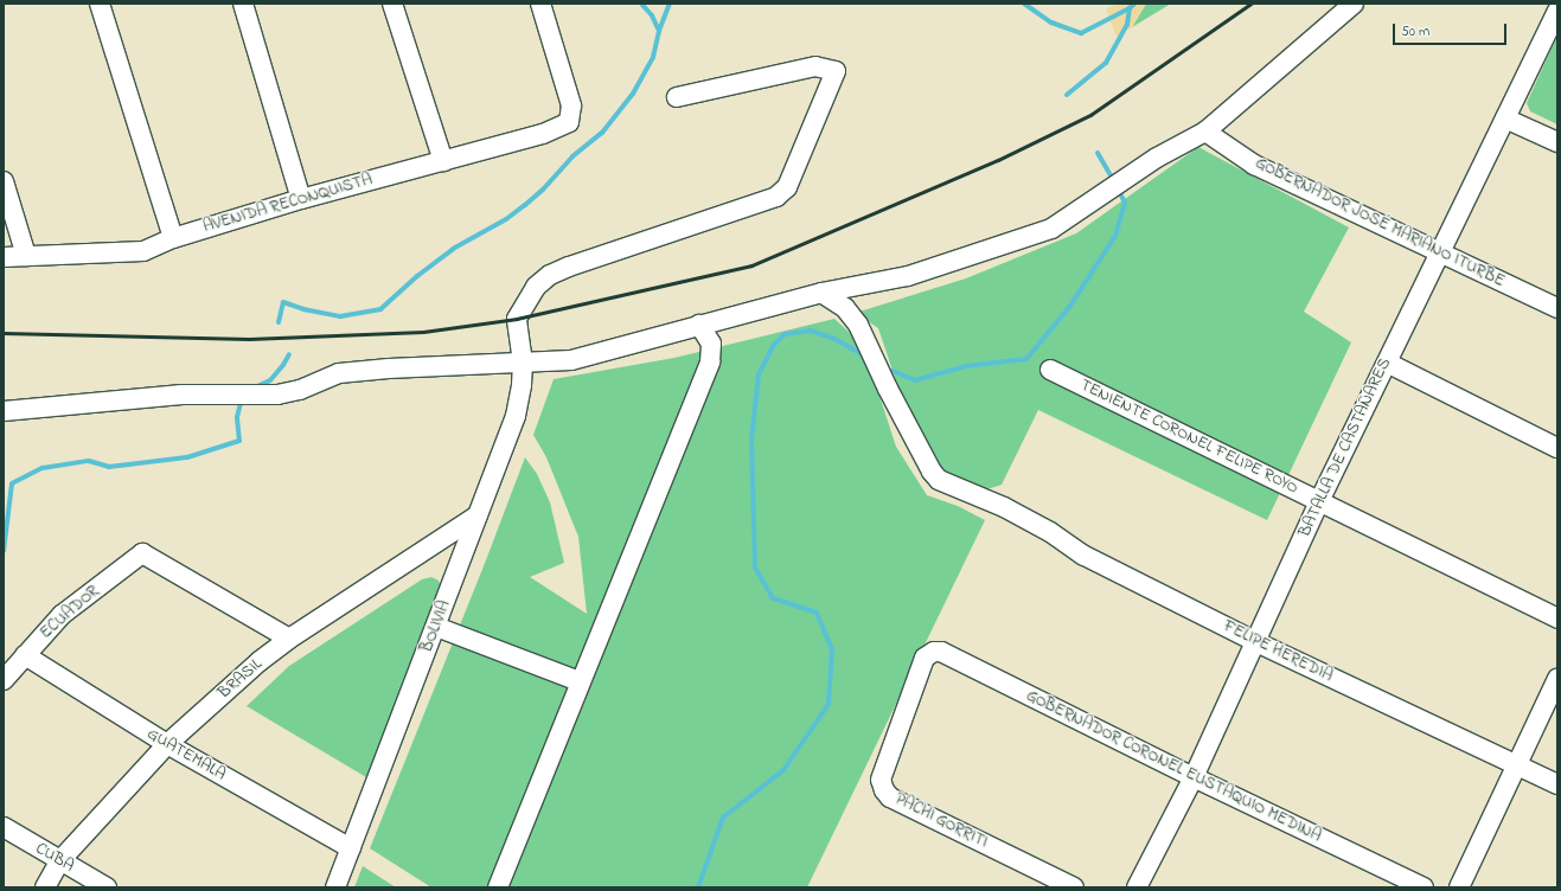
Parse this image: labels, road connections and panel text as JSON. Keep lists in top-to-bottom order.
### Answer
{
  "streets": {
    "street": [
      "AVENIDA RECONQUISTA",
      "GOBERNADOR JOSÉ MARIANO ITURBE",
      "TENIENTE CORONEL FELIPE ROYO",
      "BATALLA DE CASTAÑARES",
      "ECUADOR",
      "BOLIVIA",
      "FELIPE HEREDIA",
      "BRASIL",
      "GUATEMALA",
      "GOBERNADOR CORONEL EUSTAQUIO MEDINA",
      "PACHI GORRITI",
      "CUBA"
    ]
  },
  "crossings": [
    ["GOBERNADOR JOSÉ MARIANO ITURBE", "BATALLA DE CASTAÑARES"],
    ["TENIENTE CORONEL FELIPE ROYO", "BATALLA DE CASTAÑARES"],
    ["BATALLA DE CASTAÑARES", "FELIPE HEREDIA"],
    ["BATALLA DE CASTAÑARES", "GOBERNADOR CORONEL EUSTAQUIO MEDINA"],
    ["ECUADOR", "BRASIL"],
    ["ECUADOR", "GUATEMALA"],
    ["BOLIVIA", "BRASIL"],
    ["BOLIVIA", "GUATEMALA"],
    ["BRASIL", "GUATEMALA"],
    ["BRASIL", "CUBA"],
    ["GOBERNADOR CORONEL EUSTAQUIO MEDINA", "PACHI GORRITI"]
  ],
  "scale_bar": "50 m"
}
